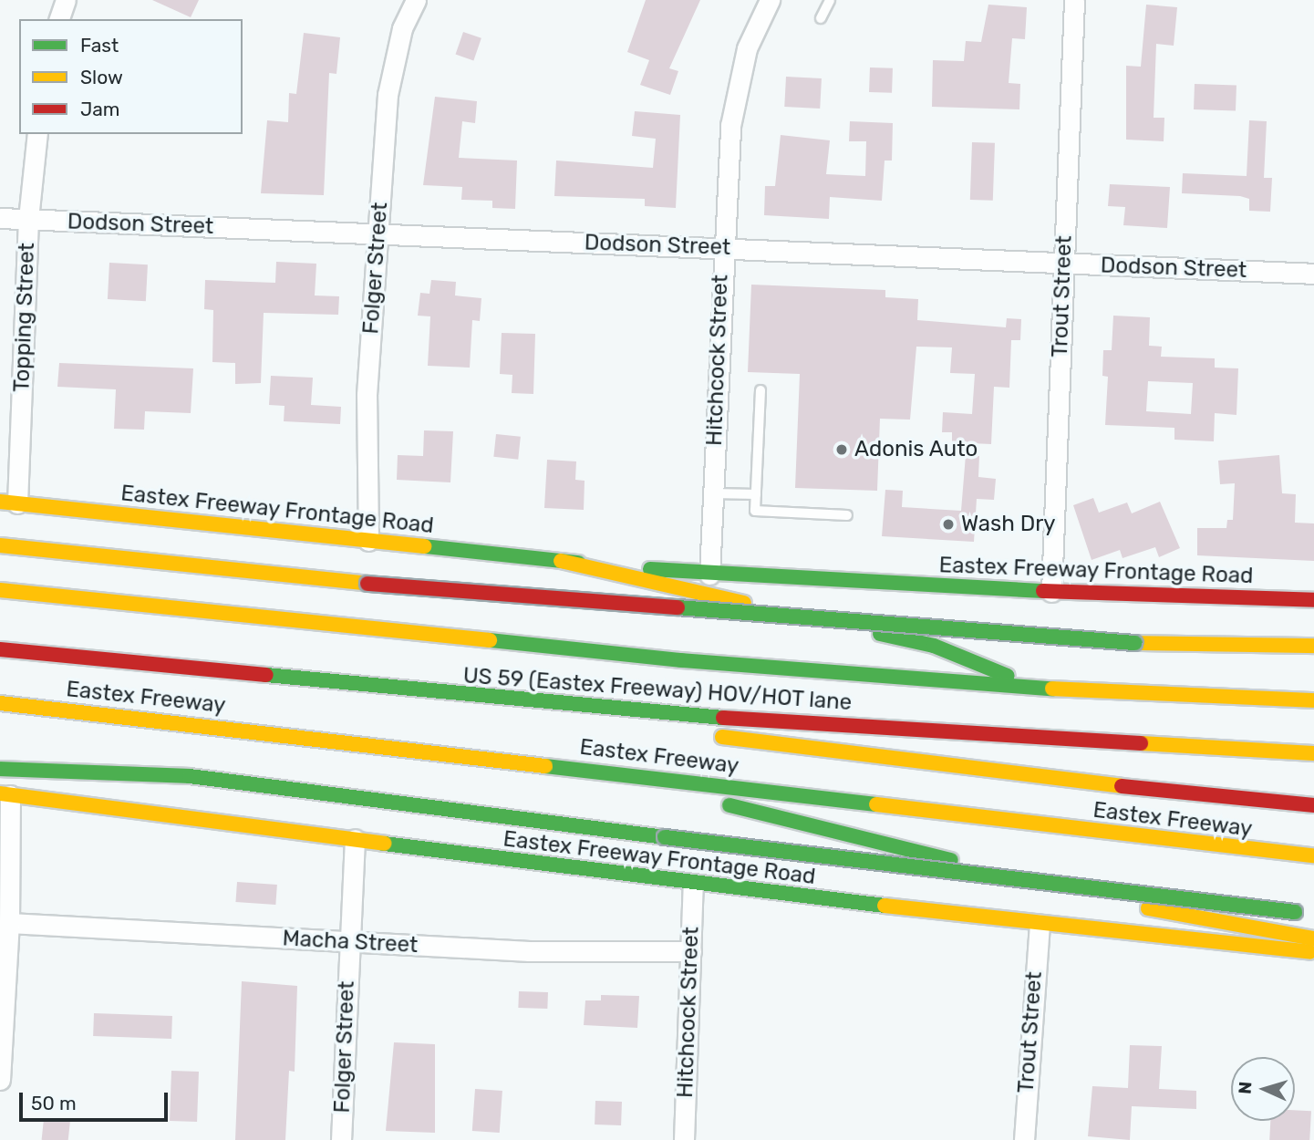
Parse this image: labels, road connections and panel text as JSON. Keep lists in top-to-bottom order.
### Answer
{
  "streets": {
    "main road": ["Eastex Freeway Frontage Road", "US 59 (Eastex Freeway) HOV/HOT lane", "Eastex Freeway"],
    "street": [
      "Dodson Street",
      "Folger Street",
      "Trout Street",
      "Topping Street",
      "Hitchcock Street",
      "Macha Street"
    ]
  },
  "crossings": [
    ["Dodson Street", "Folger Street"],
    ["Dodson Street", "Trout Street"],
    ["Dodson Street", "Topping Street"],
    ["Dodson Street", "Hitchcock Street"],
    ["Folger Street", "Eastex Freeway Frontage Road"],
    ["Folger Street", "Macha Street"],
    ["Trout Street", "Eastex Freeway Frontage Road"],
    ["Topping Street", "Eastex Freeway Frontage Road"],
    ["Hitchcock Street", "Eastex Freeway Frontage Road"],
    ["Hitchcock Street", "Macha Street"],
    ["US 59 (Eastex Freeway) HOV/HOT lane", "Eastex Freeway"]
  ],
  "places": ["Adonis Auto", "Wash Dry"],
  "legend": ["Fast", "Slow", "Jam"],
  "scale_bar": "50 m",
  "north": "left"
}
